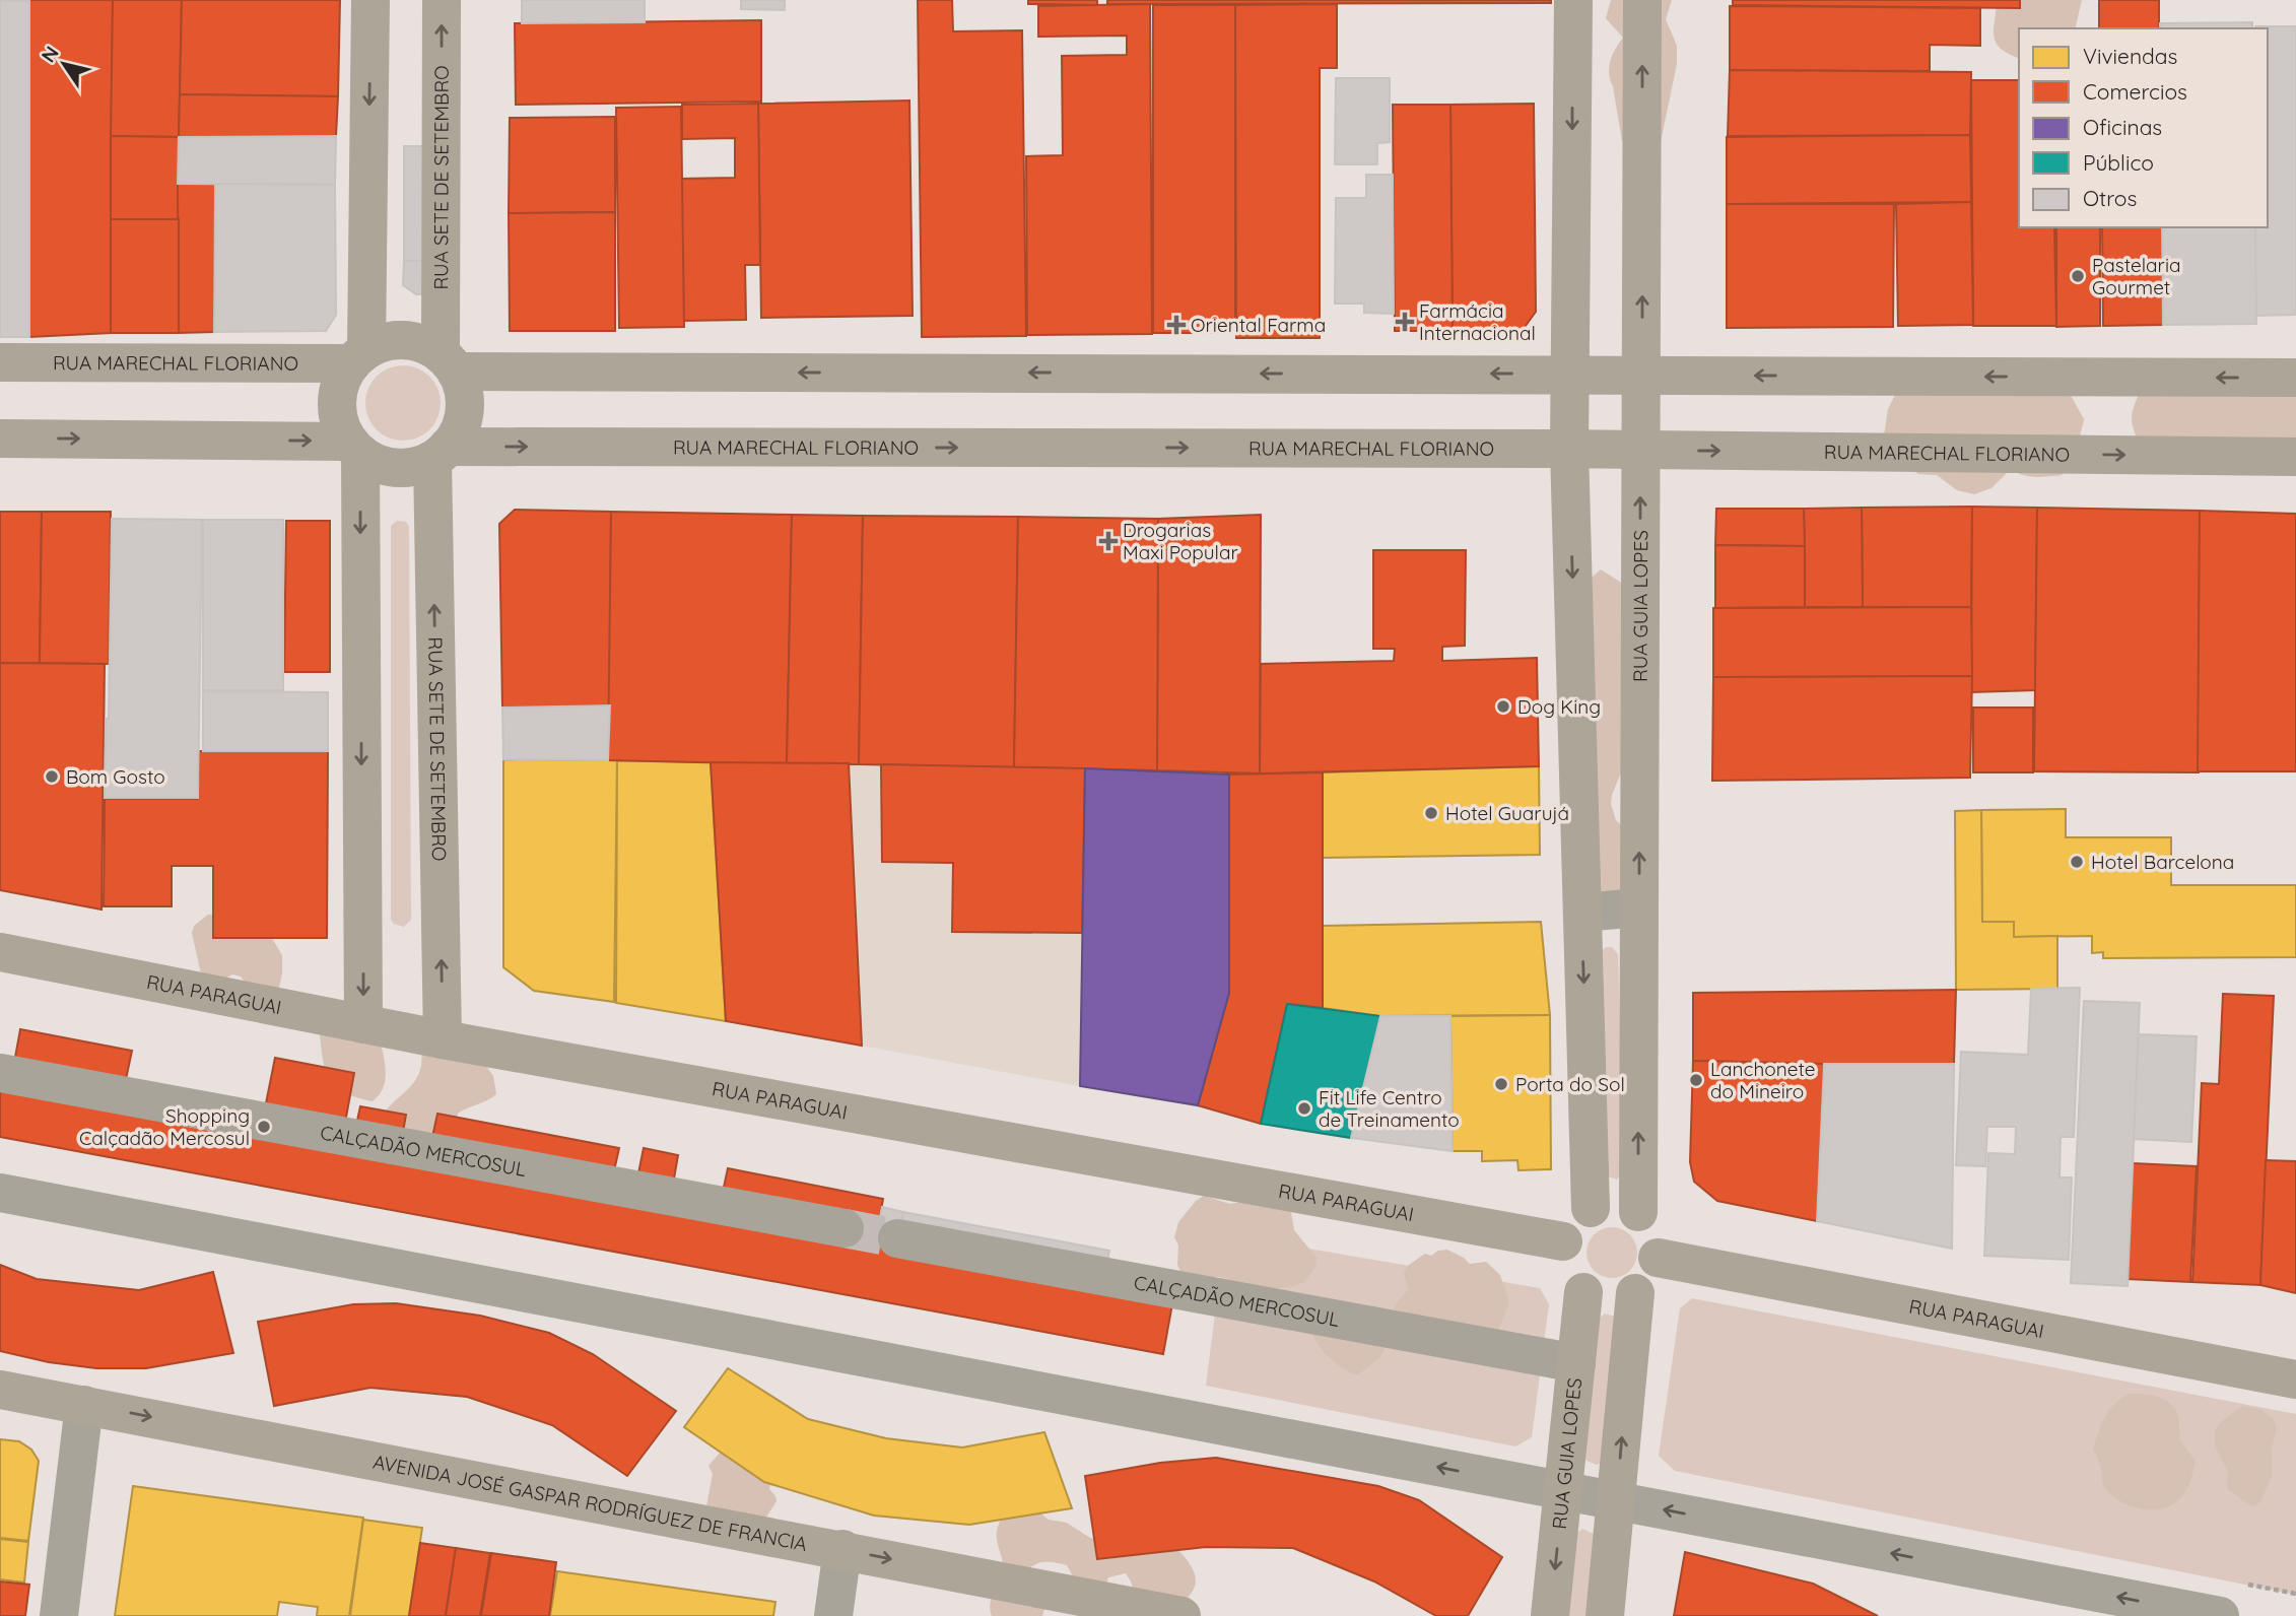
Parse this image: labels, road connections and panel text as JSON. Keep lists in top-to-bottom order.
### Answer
{
  "streets": {
    "main road": [
      "RUA SETE DE SETEMBRO",
      "RUA MARECHAL FLORIANO",
      "RUA GUIA LOPES",
      "RUA PARAGUAI",
      "AVENIDA JOSÉ GASPAR RODRÍGUEZ DE FRANCIA"
    ],
    "street": ["CALÇADÃO MERCOSUL"]
  },
  "crossings": [
    ["RUA SETE DE SETEMBRO", "RUA MARECHAL FLORIANO"],
    ["RUA SETE DE SETEMBRO", "RUA PARAGUAI"],
    ["RUA MARECHAL FLORIANO", "RUA GUIA LOPES"],
    ["RUA GUIA LOPES", "RUA PARAGUAI"],
    ["RUA GUIA LOPES", "CALÇADÃO MERCOSUL"]
  ],
  "one_way": ["AVENIDA JOSÉ GASPAR RODRÍGUEZ DE FRANCIA"],
  "places": {
    "other": [
      "Pastelaria Gourmet",
      "Dog King",
      "Bom Gosto",
      "Hotel Guarujá",
      "Hotel Barcelona",
      "Lanchonete do Mineiro",
      "Porta do Sol",
      "Fit Life Centro de Treinamento",
      "Shopping Calçadão Mercosul"
    ],
    "health": ["Farmácia Internacional", "Oriental Farma", "Drogarias Maxi Popular"]
  },
  "legend": [
    "Viviendas",
    "Comercios",
    "Oficinas",
    "Público",
    "Otros"
  ],
  "north": "top left"
}
